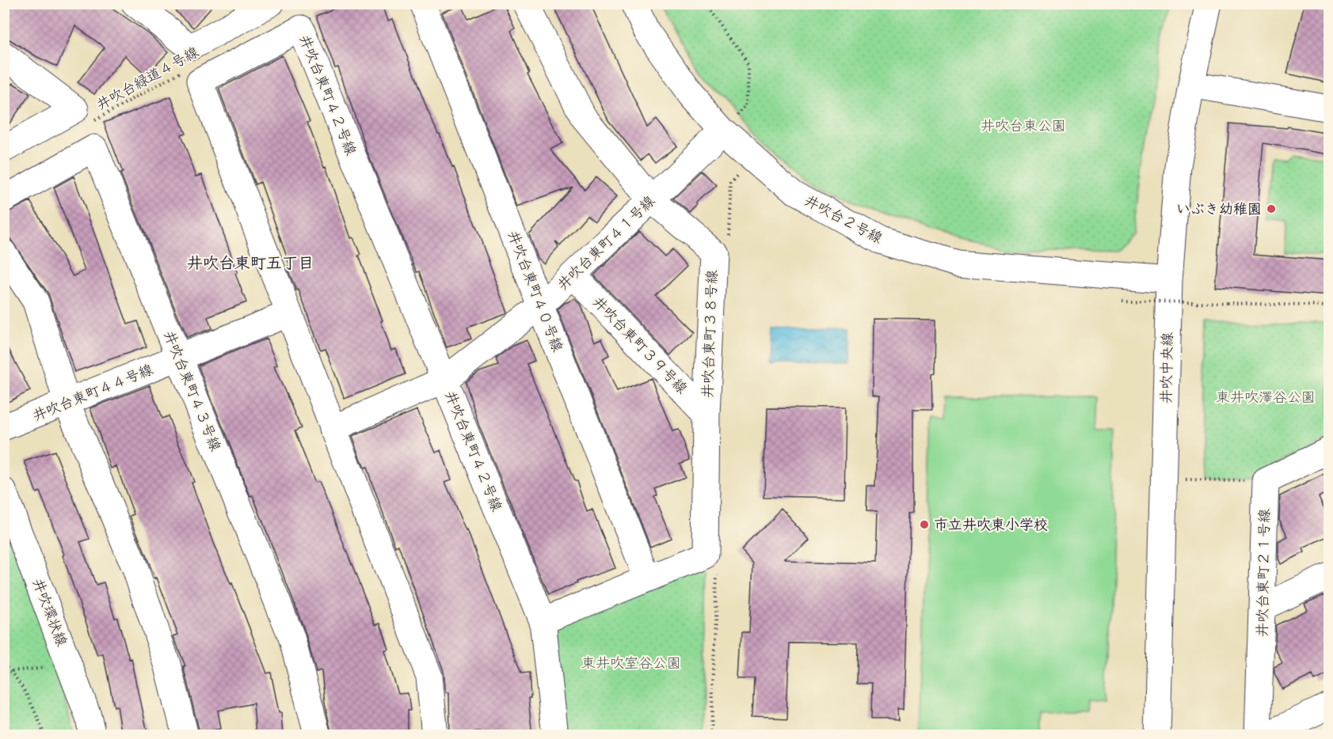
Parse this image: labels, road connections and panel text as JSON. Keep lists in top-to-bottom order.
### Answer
{
  "streets": {
    "street": [
      "井吹台東町４２号線",
      "井吹台２号線",
      "井吹台東町４１号線",
      "井吹台東町４０号線",
      "井吹台東町３８号線",
      "井吹台東町３９号線",
      "井吹中央線",
      "井吹台東町４３号線",
      "井吹台東町４４号線",
      "井吹台東町２１号線",
      "井吹環状線"
    ],
    "path": ["井吹台緑道４号線"]
  },
  "crossings": [
    ["井吹台東町４２号線", "井吹台東町４１号線"],
    ["井吹台東町４２号線", "井吹台東町３８号線"],
    ["井吹台東町４２号線", "井吹台東町４４号線"],
    ["井吹台２号線", "井吹台東町４１号線"],
    ["井吹台２号線", "井吹中央線"],
    ["井吹台東町４１号線", "井吹台東町４０号線"],
    ["井吹台東町４１号線", "井吹台東町３８号線"],
    ["井吹台東町４１号線", "井吹台東町３９号線"],
    ["井吹台東町４０号線", "井吹台東町３８号線"],
    ["井吹台東町３８号線", "井吹台東町３９号線"],
    ["井吹台東町４３号線", "井吹台東町４４号線"]
  ],
  "districts": ["井吹台東町五丁目"],
  "parks": ["井吹台東公園", "東井吹澤谷公園", "東井吹室谷公園"],
  "places": ["いぶき幼稚園", "市立井吹東小学校"]
}
